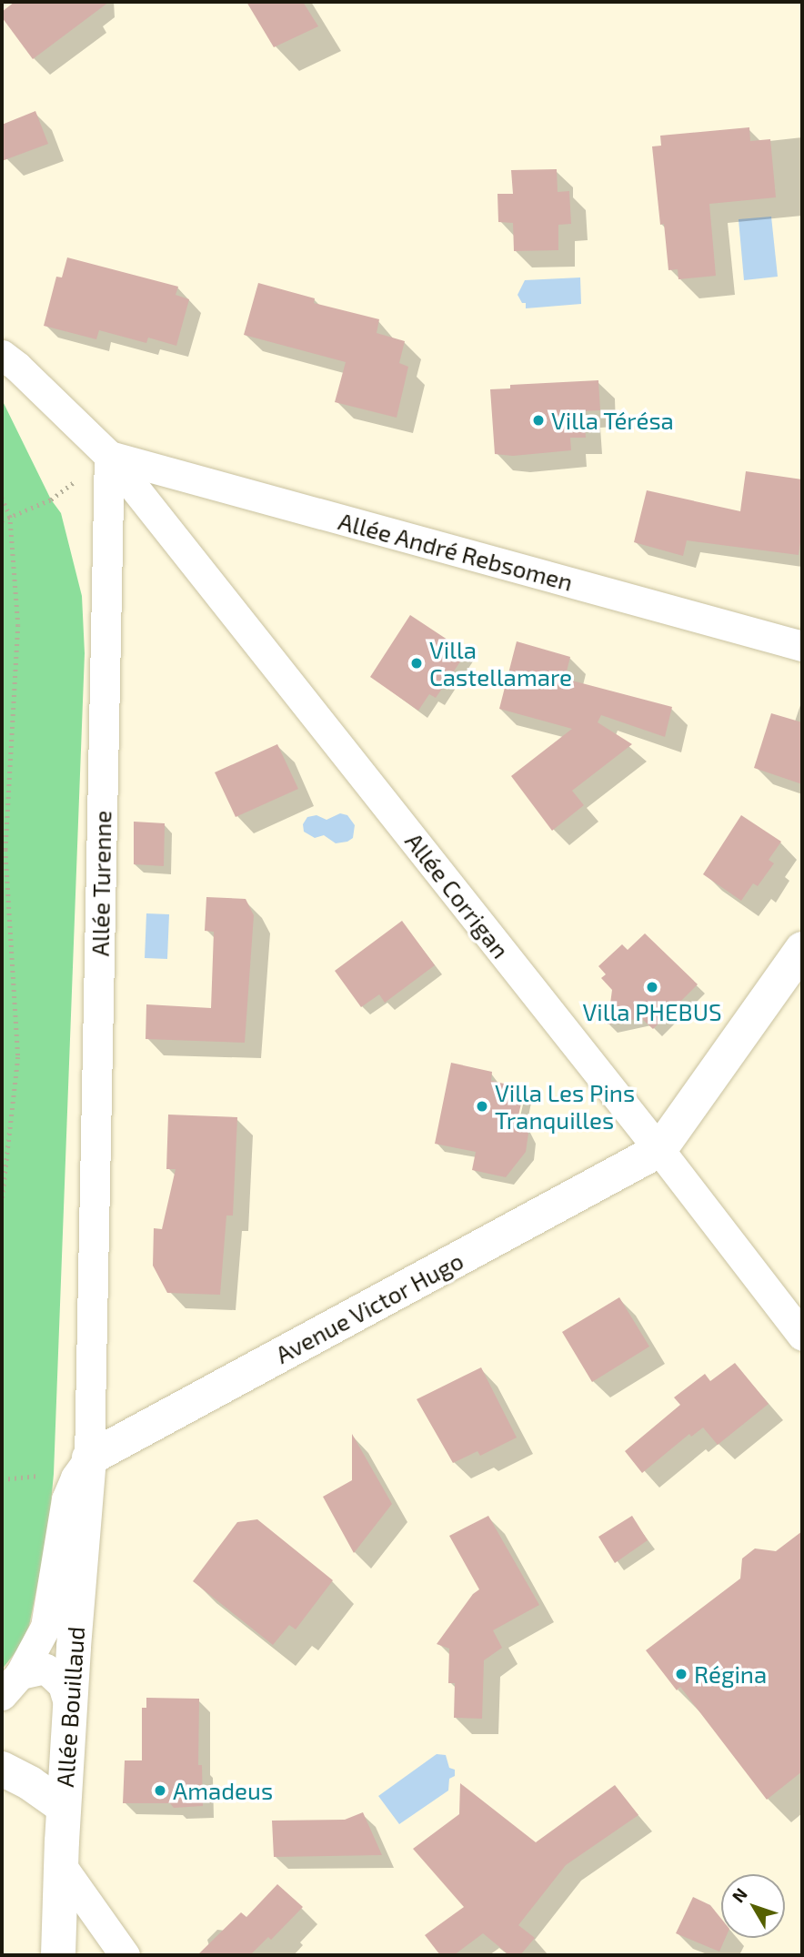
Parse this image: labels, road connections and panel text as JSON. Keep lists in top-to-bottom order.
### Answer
{
  "streets": {
    "street": [
      "Allée André Rebsomen",
      "Allée Turenne",
      "Allée Corrigan",
      "Avenue Victor Hugo",
      "Allée Bouillaud"
    ]
  },
  "crossings": [
    ["Allée André Rebsomen", "Allée Turenne"],
    ["Allée André Rebsomen", "Allée Corrigan"],
    ["Allée Turenne", "Allée Corrigan"],
    ["Allée Turenne", "Avenue Victor Hugo"],
    ["Allée Turenne", "Allée Bouillaud"],
    ["Allée Corrigan", "Avenue Victor Hugo"],
    ["Avenue Victor Hugo", "Allée Bouillaud"]
  ],
  "places": [
    "Villa Térésa",
    "Villa Castellamare",
    "Villa PHEBUS",
    "Villa Les Pins Tranquilles",
    "Régina",
    "Amadeus"
  ],
  "north": "top left"
}
